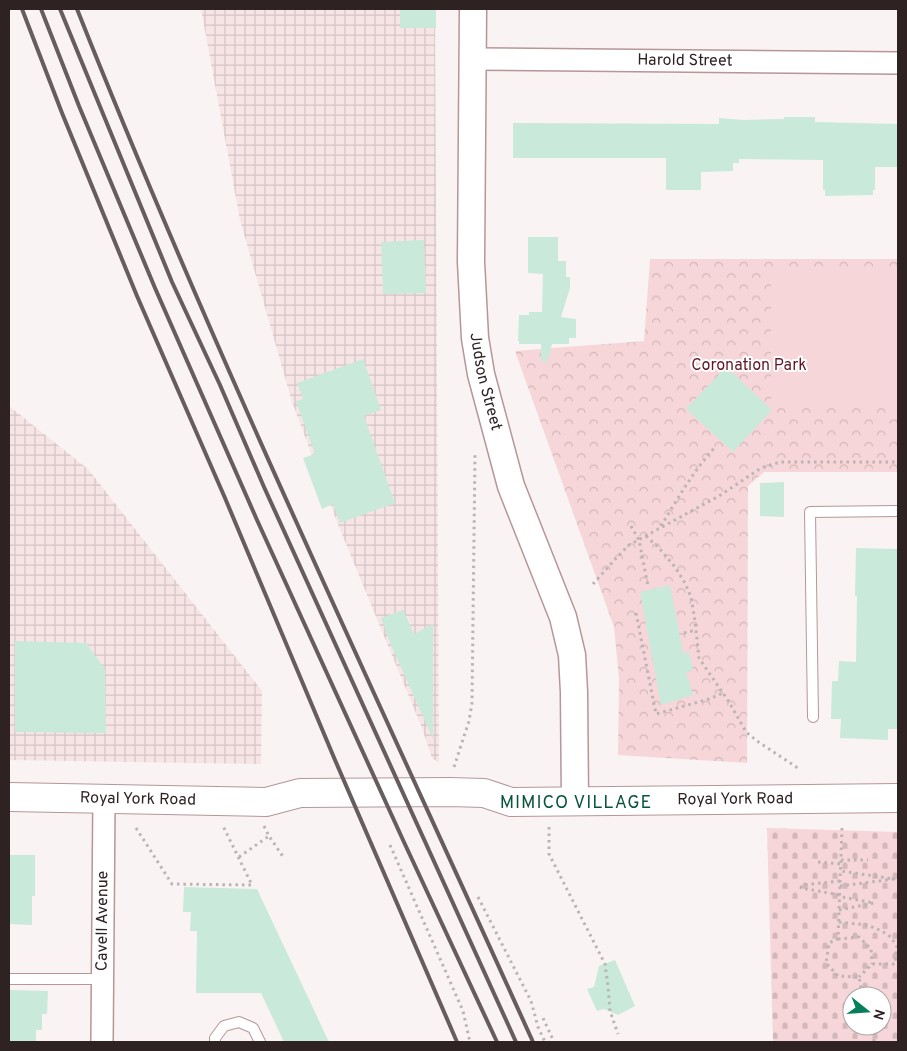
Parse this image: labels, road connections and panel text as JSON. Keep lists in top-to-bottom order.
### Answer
{
  "streets": {
    "main road": ["Royal York Road"],
    "street": ["Harold Street", "Judson Street", "Cavell Avenue"]
  },
  "crossings": [
    ["Harold Street", "Judson Street"],
    ["Judson Street", "Royal York Road"],
    ["Royal York Road", "Cavell Avenue"]
  ],
  "districts": ["MIMICO VILLAGE"],
  "parks": ["Coronation Park"],
  "north": "right"
}
